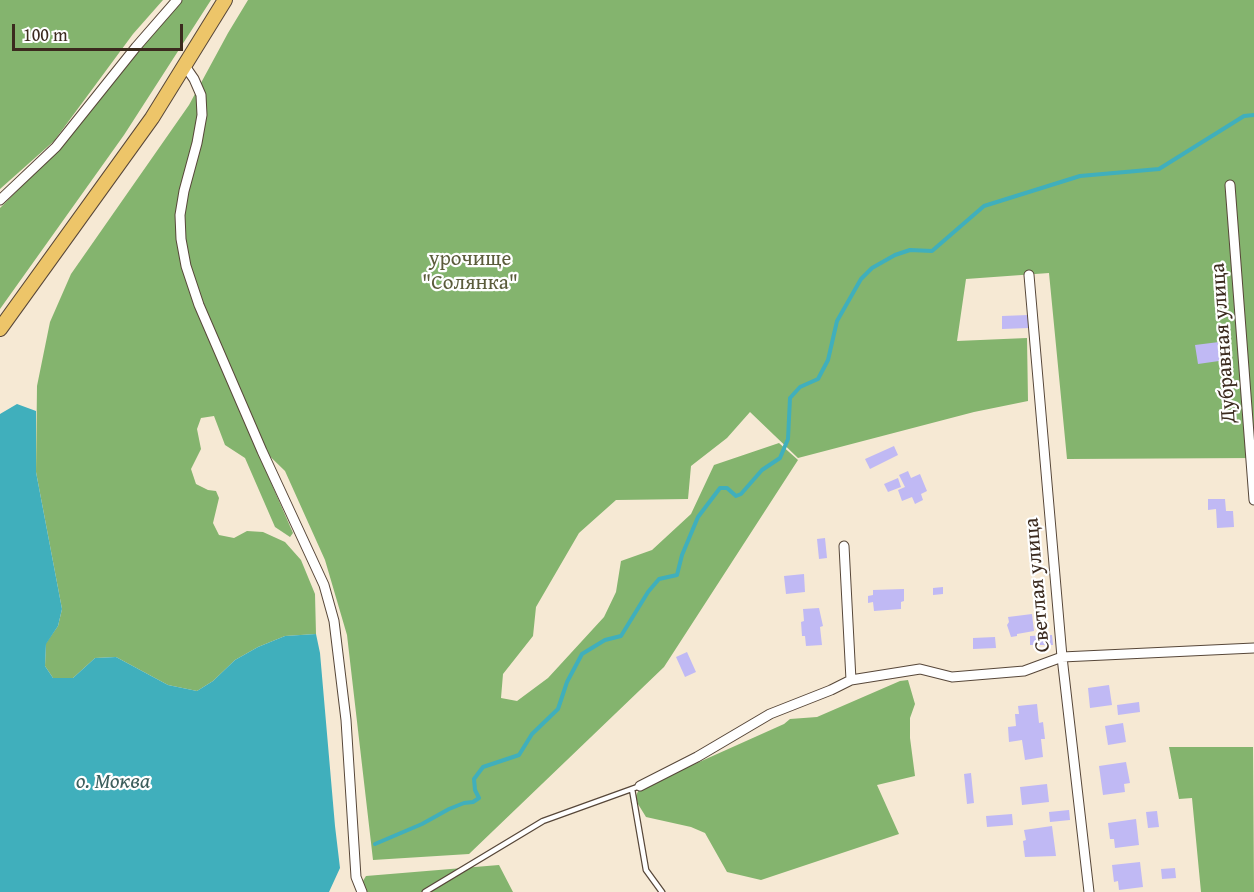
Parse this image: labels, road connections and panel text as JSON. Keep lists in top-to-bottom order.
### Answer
{
  "streets": {
    "street": ["Дубравная улица", "Светлая улица"]
  },
  "water": ["о. Моква"],
  "parks": ["урочище \"Солянка\""],
  "scale_bar": "100 m"
}
